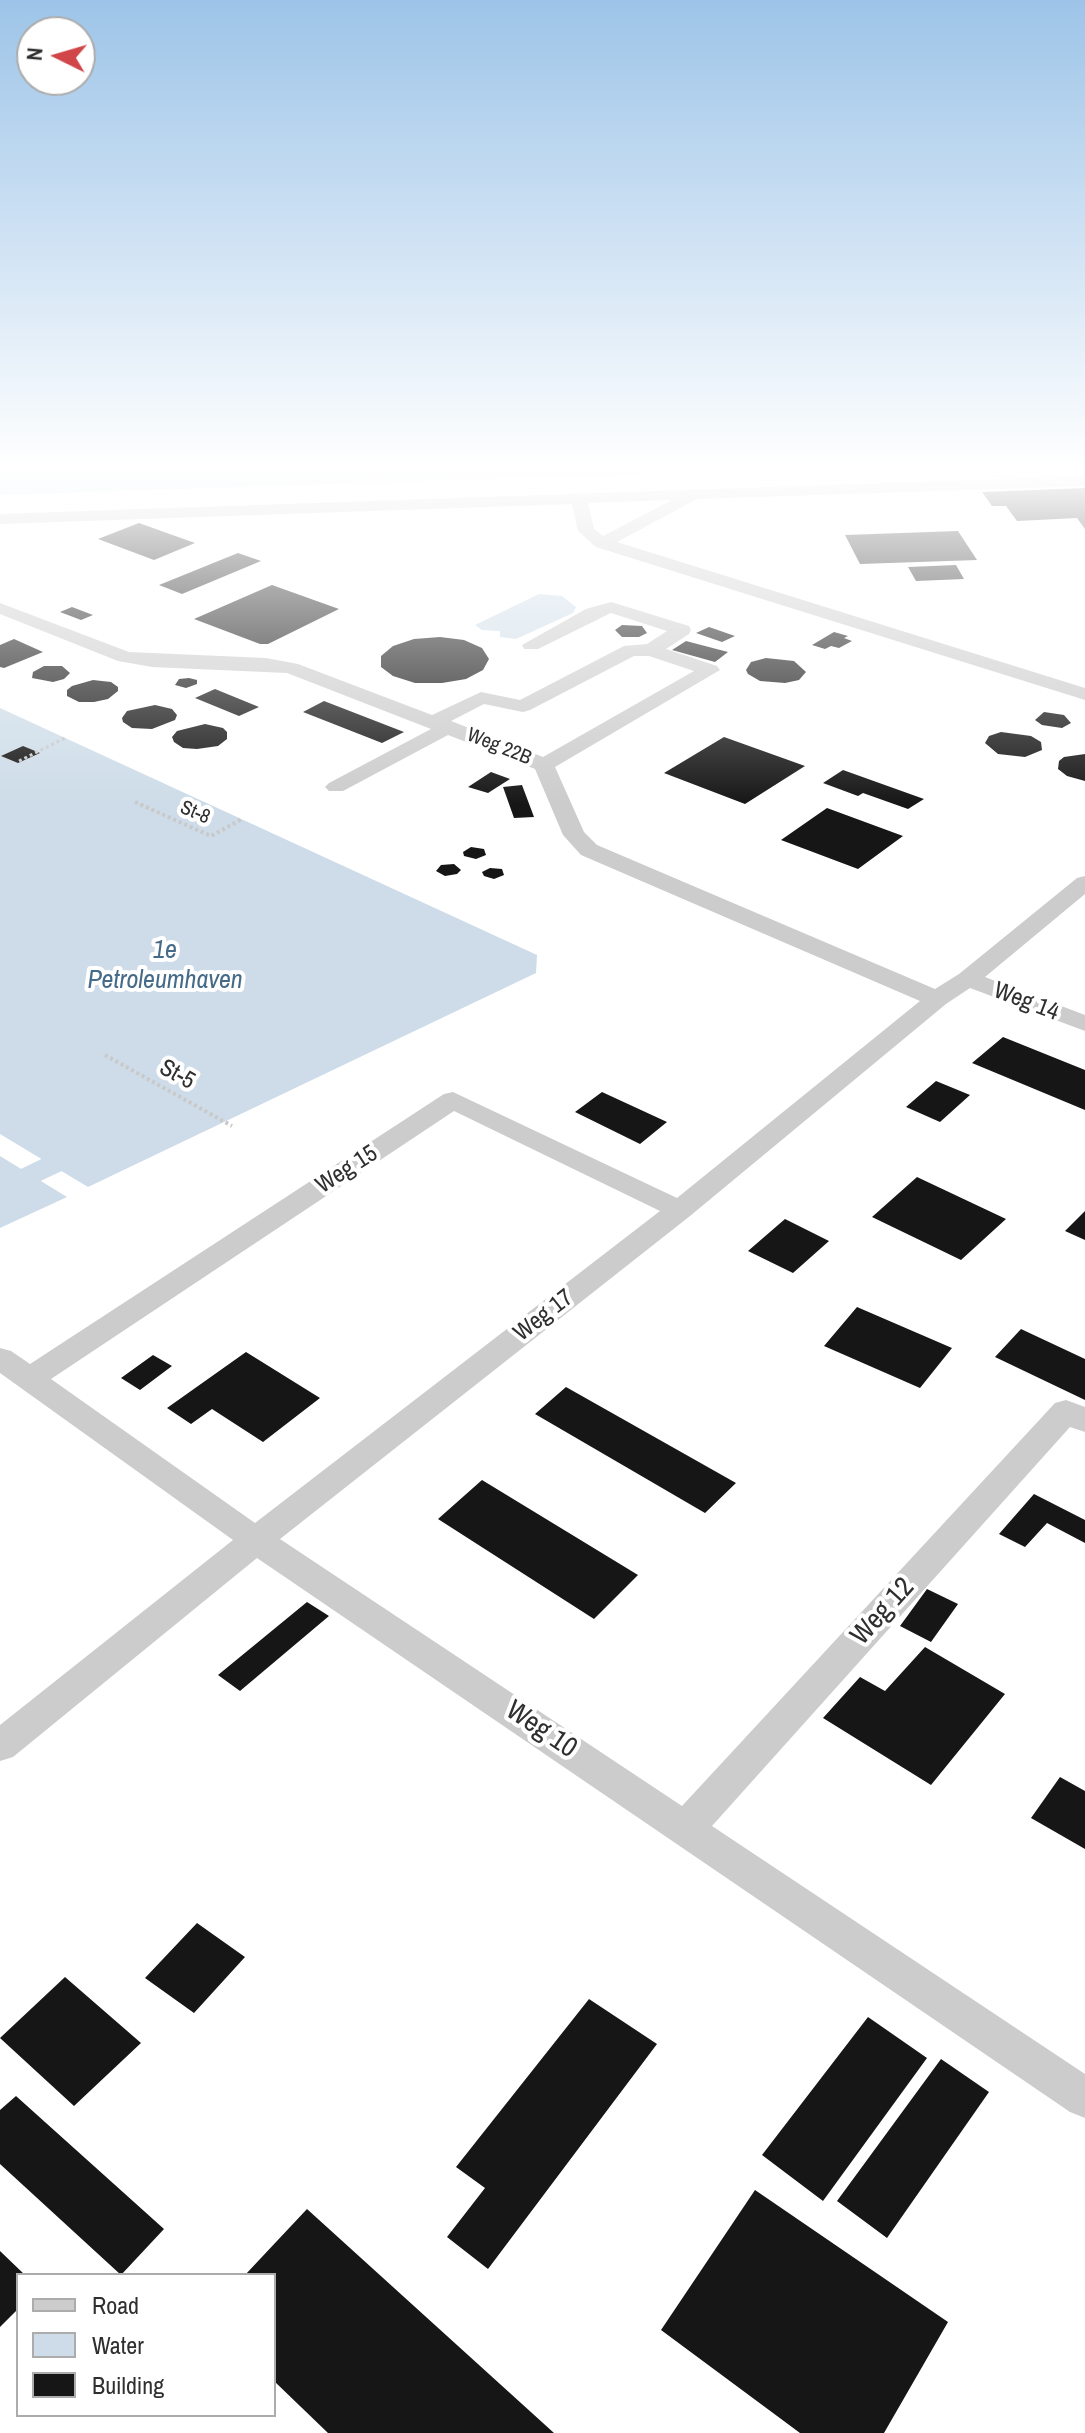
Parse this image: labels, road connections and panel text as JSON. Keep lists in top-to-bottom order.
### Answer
{
  "streets": {
    "lane": [
      "Weg 22B",
      "Weg 14",
      "Weg 15",
      "Weg 17",
      "Weg 12",
      "Weg 10"
    ],
    "path": ["St-8", "St-5"]
  },
  "crossings": [
    ["Weg 22B", "Weg 17"],
    ["Weg 14", "Weg 17"],
    ["Weg 15", "Weg 17"],
    ["Weg 15", "Weg 10"],
    ["Weg 17", "Weg 10"],
    ["Weg 12", "Weg 10"]
  ],
  "water": ["1e Petroleumhaven"],
  "legend": ["Road", "Water", "Building"],
  "north": "left"
}
